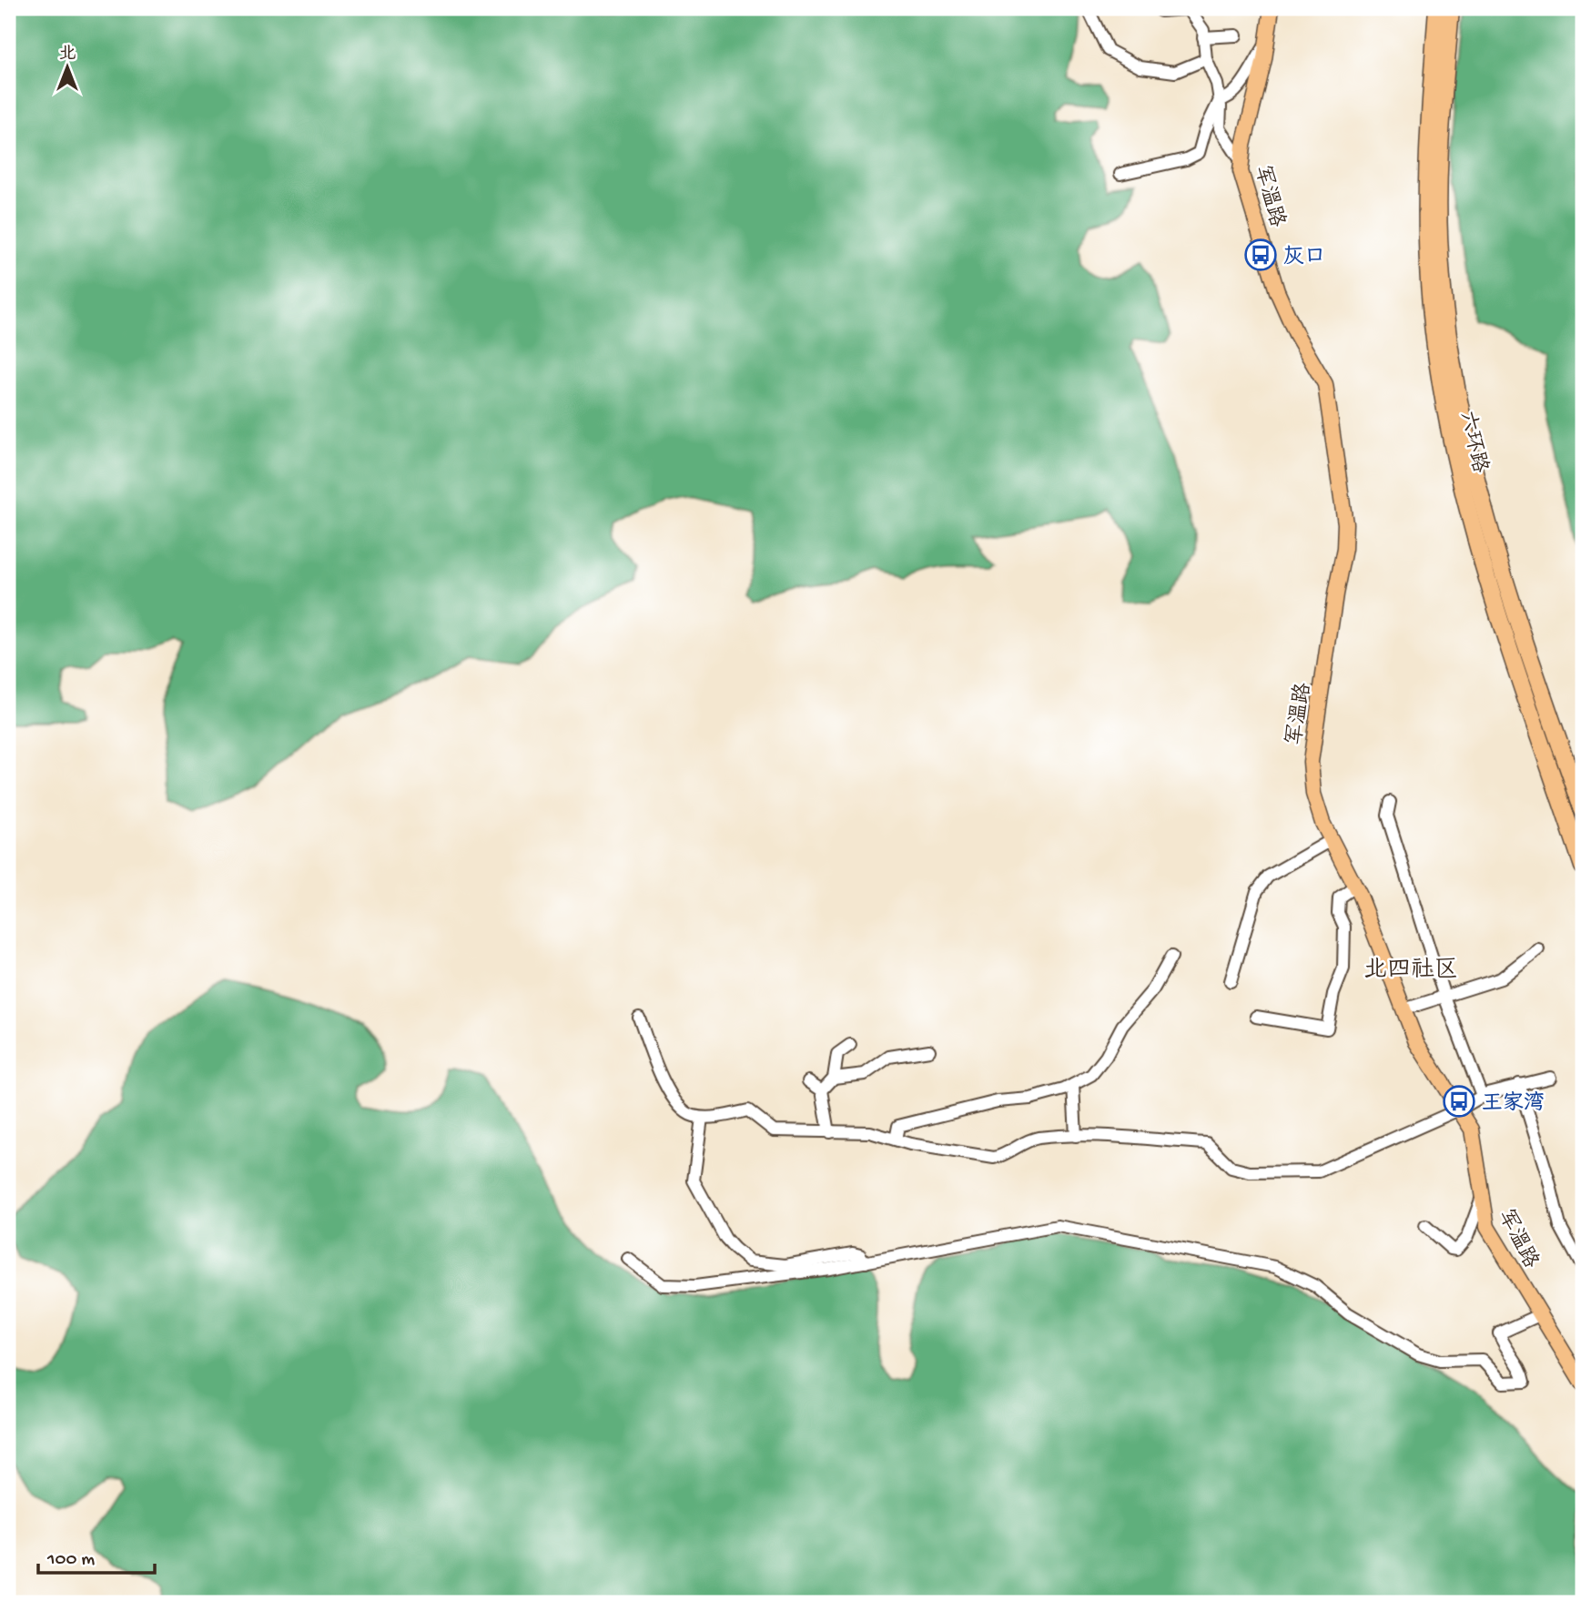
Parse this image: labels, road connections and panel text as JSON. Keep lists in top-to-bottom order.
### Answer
{
  "streets": {
    "highway": ["六环路"],
    "main road": ["军温路"]
  },
  "districts": ["北四社区"],
  "places": {
    "bus stop": ["灰口", "王家湾"]
  },
  "scale_bar": "100 m",
  "north": "top"
}
